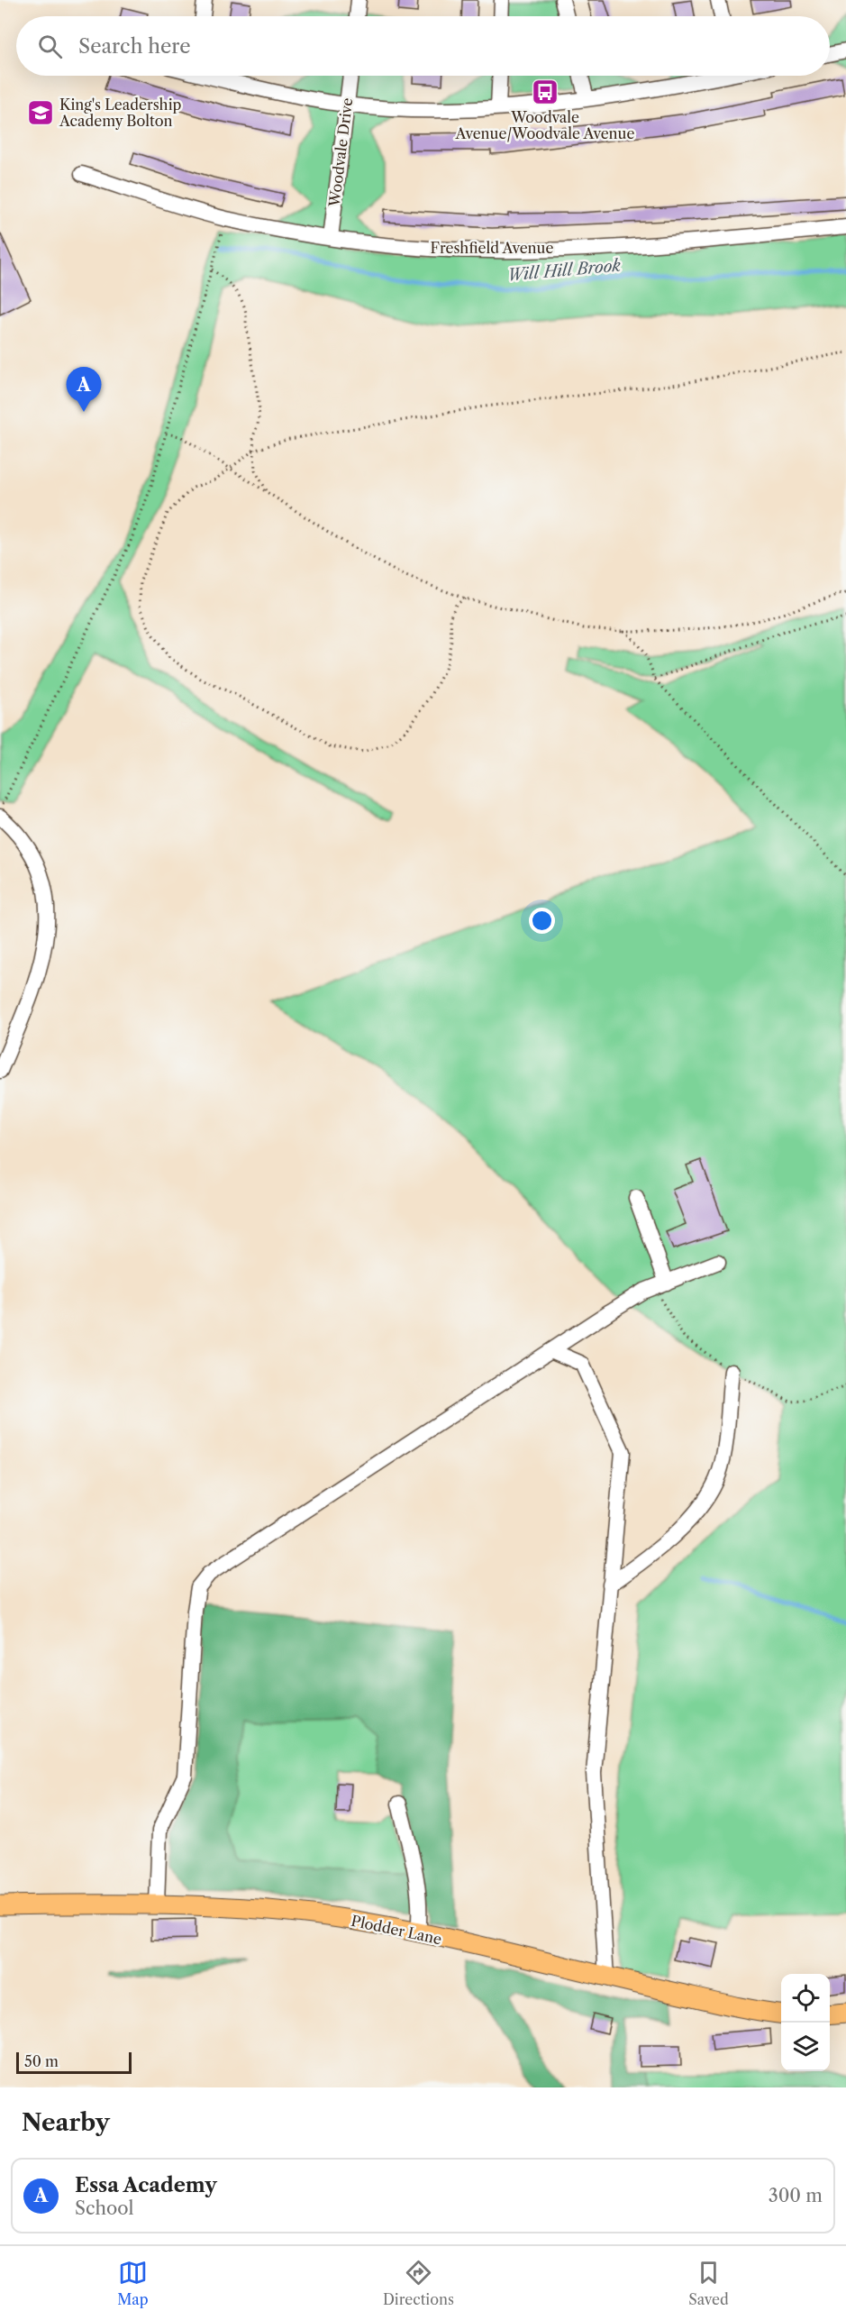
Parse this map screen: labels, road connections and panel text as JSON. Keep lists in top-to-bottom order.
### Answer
{
  "streets": {
    "main road": ["Plodder Lane"],
    "street": ["Woodvale Drive", "Freshfield Avenue"]
  },
  "crossings": [
    ["Woodvale Drive", "Freshfield Avenue"]
  ],
  "water": ["Will Hill Brook"],
  "places": {
    "bus stop": ["Woodvale Avenue/Woodvale Avenue"],
    "school or university": ["King's Leadership Academy Bolton"]
  },
  "scale_bar": "50 m",
  "page": {
    "search": "Search here",
    "pins": "A",
    "scale": "50 m",
    "heading": "Nearby",
    "list": [
      {
        "mark": "A",
        "name": "Essa Academy",
        "note": "School",
        "value": "300 m"
      }
    ],
    "nav": ["Map", "Directions", "Saved"]
  }
}
